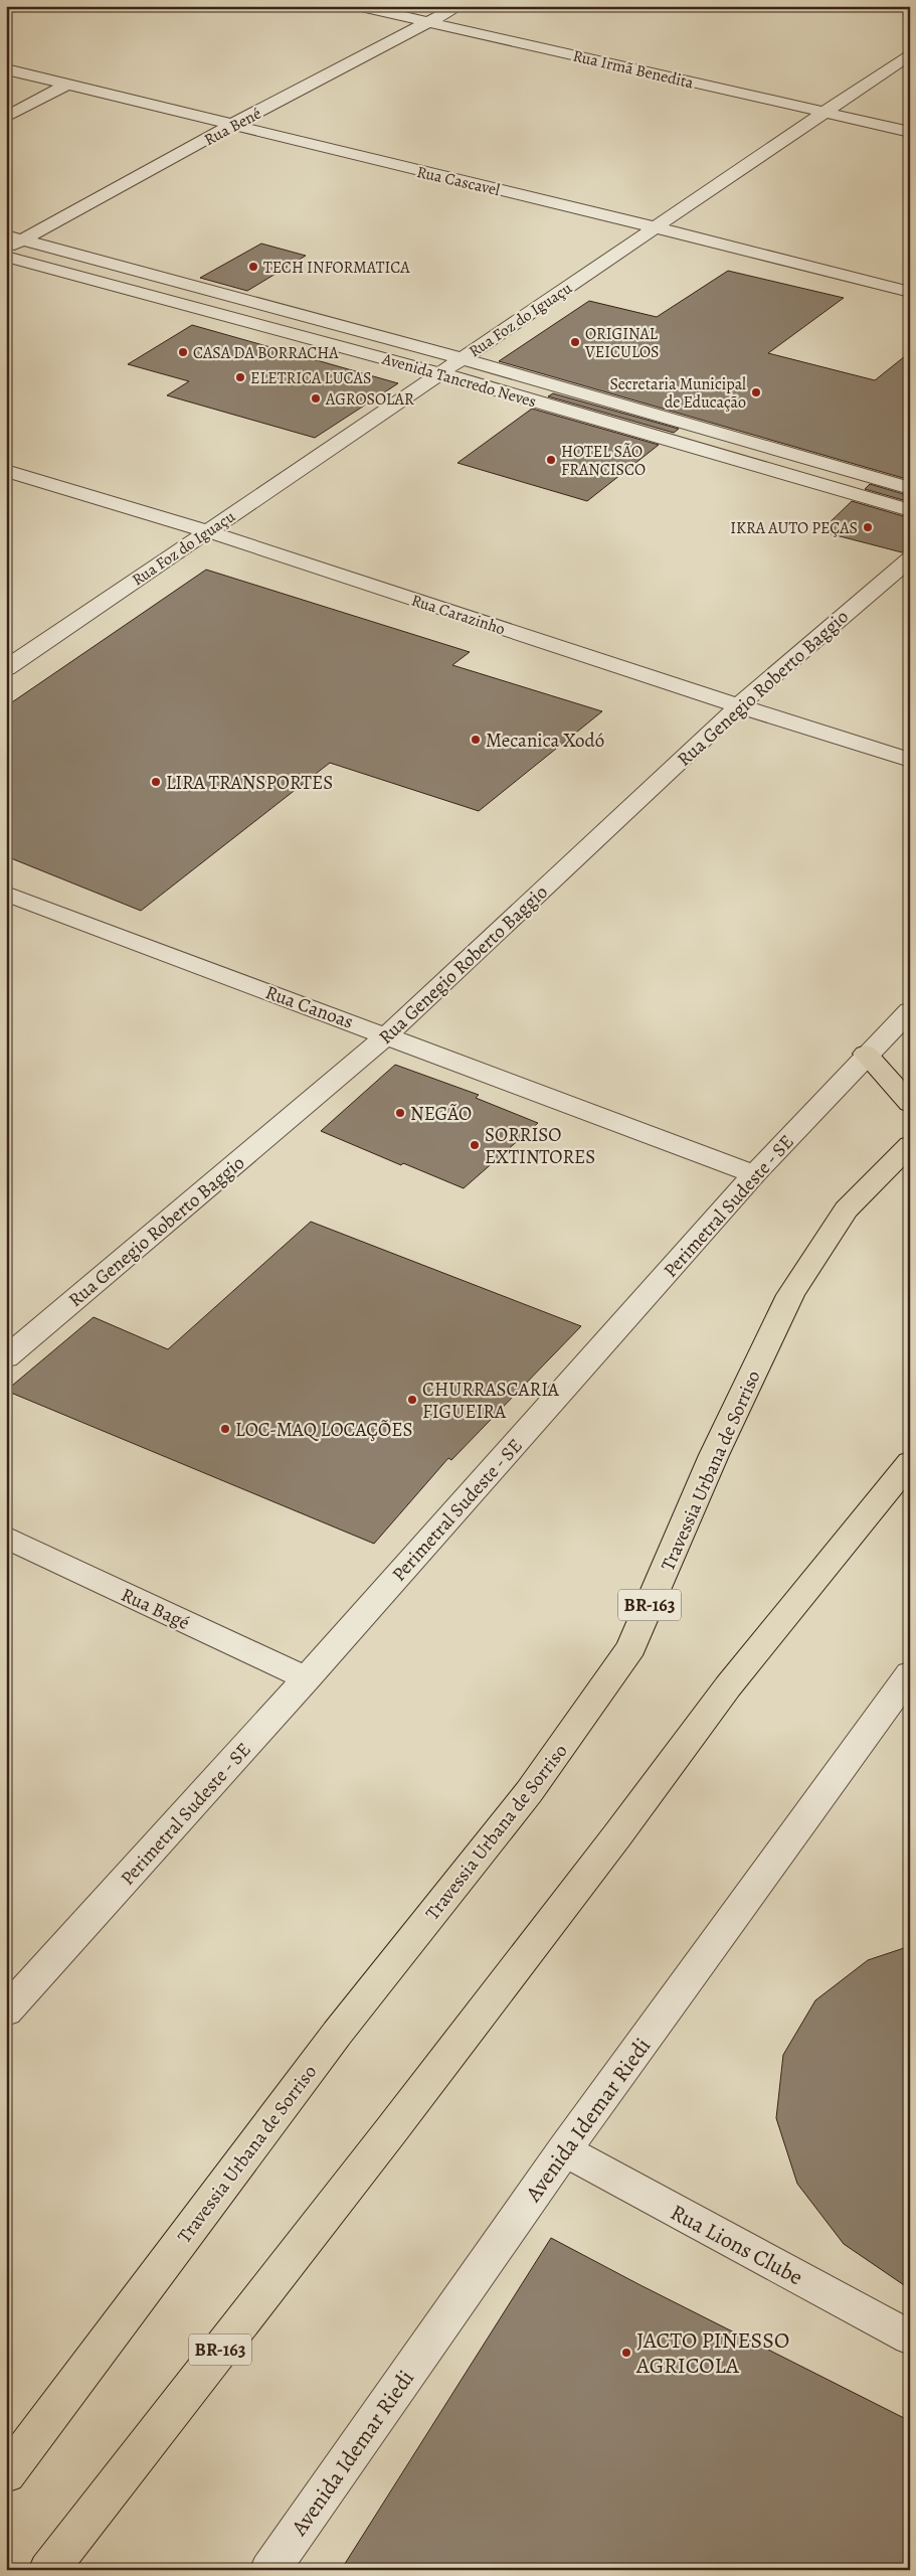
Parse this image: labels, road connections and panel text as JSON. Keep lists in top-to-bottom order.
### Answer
{
  "streets": {
    "highway": ["Travessia Urbana de Sorriso", "BR-163"],
    "street": [
      "Rua Irmã Benedita",
      "Rua Bené",
      "Rua Cascavel",
      "Rua Foz do Iguaçu",
      "Avenida Tancredo Neves",
      "Rua Carazinho",
      "Rua Genegio Roberto Baggio",
      "Rua Canoas",
      "Perimetral Sudeste - SE",
      "Rua Bagé",
      "Avenida Idemar Riedi",
      "Rua Lions Clube"
    ]
  },
  "crossings": [
    ["Rua Irmã Benedita", "Rua Bené"],
    ["Rua Irmã Benedita", "Rua Foz do Iguaçu"],
    ["Rua Bené", "Rua Cascavel"],
    ["Rua Bené", "Avenida Tancredo Neves"],
    ["Rua Cascavel", "Rua Foz do Iguaçu"],
    ["Rua Foz do Iguaçu", "Avenida Tancredo Neves"],
    ["Rua Foz do Iguaçu", "Rua Carazinho"],
    ["Rua Carazinho", "Rua Genegio Roberto Baggio"],
    ["Rua Genegio Roberto Baggio", "Rua Canoas"],
    ["Rua Canoas", "Perimetral Sudeste - SE"],
    ["Perimetral Sudeste - SE", "Rua Bagé"],
    ["Avenida Idemar Riedi", "Rua Lions Clube"]
  ],
  "places": [
    "TECH INFORMATICA",
    "ORIGINAL VEICULOS",
    "CASA DA BORRACHA",
    "ELETRICA LUCAS",
    "Secretaria Municipal de Educação",
    "AGROSOLAR",
    "HOTEL SÃO FRANCISCO",
    "IKRA AUTO PEÇAS",
    "Mecanica Xodó",
    "LIRA TRANSPORTES",
    "NEGÃO",
    "SORRISO EXTINTORES",
    "CHURRASCARIA FIGUEIRA",
    "LOC-MAQ LOCAÇÕES",
    "JACTO PINESSO AGRICOLA"
  ]
}
